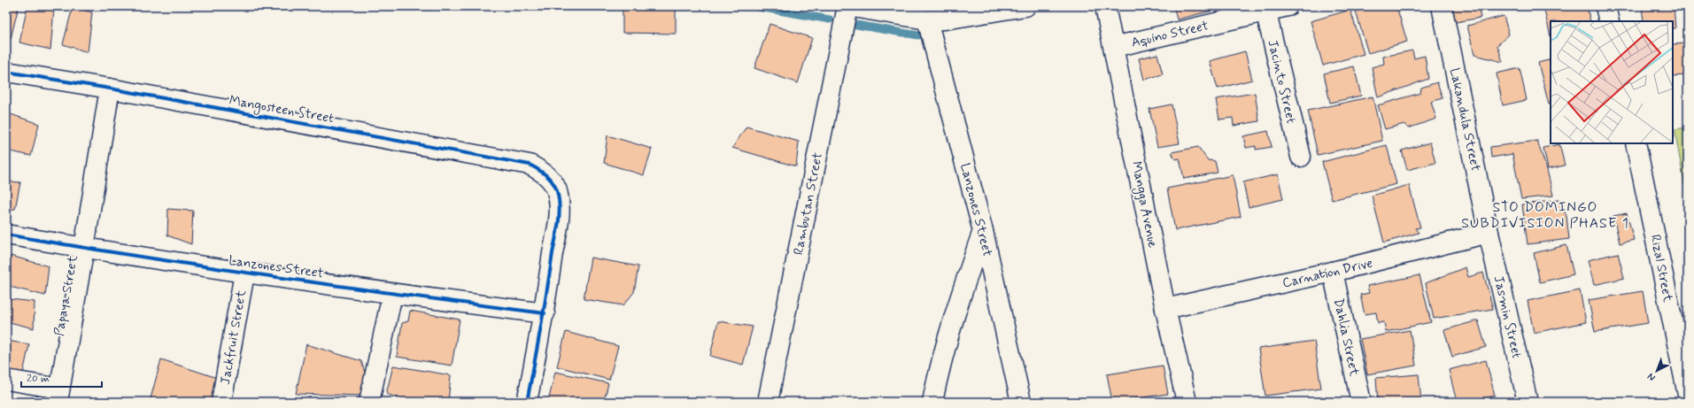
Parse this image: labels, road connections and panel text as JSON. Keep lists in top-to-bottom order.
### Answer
{
  "streets": {
    "street": [
      "Aquino Street",
      "Jacinto Street",
      "Mangosteen Street",
      "Lakandula Street",
      "Rambutan Street",
      "Mangga Avenue",
      "Lanzones Street",
      "Rizal Street",
      "Carnation Drive",
      "Papaya Street",
      "Jasmin Street",
      "Jackfruit Street",
      "Dahlia Street"
    ]
  },
  "crossings": [
    ["Aquino Street", "Jacinto Street"],
    ["Aquino Street", "Mangga Avenue"],
    ["Mangosteen Street", "Lanzones Street"],
    ["Mangosteen Street", "Papaya Street"],
    ["Lakandula Street", "Carnation Drive"],
    ["Lakandula Street", "Jasmin Street"],
    ["Mangga Avenue", "Carnation Drive"],
    ["Lanzones Street", "Papaya Street"],
    ["Lanzones Street", "Jackfruit Street"],
    ["Carnation Drive", "Jasmin Street"],
    ["Carnation Drive", "Dahlia Street"]
  ],
  "districts": ["STO DOMINGO SUBDIVISION PHASE 1"],
  "scale_bar": "20 m",
  "north": "bottom left"
}
